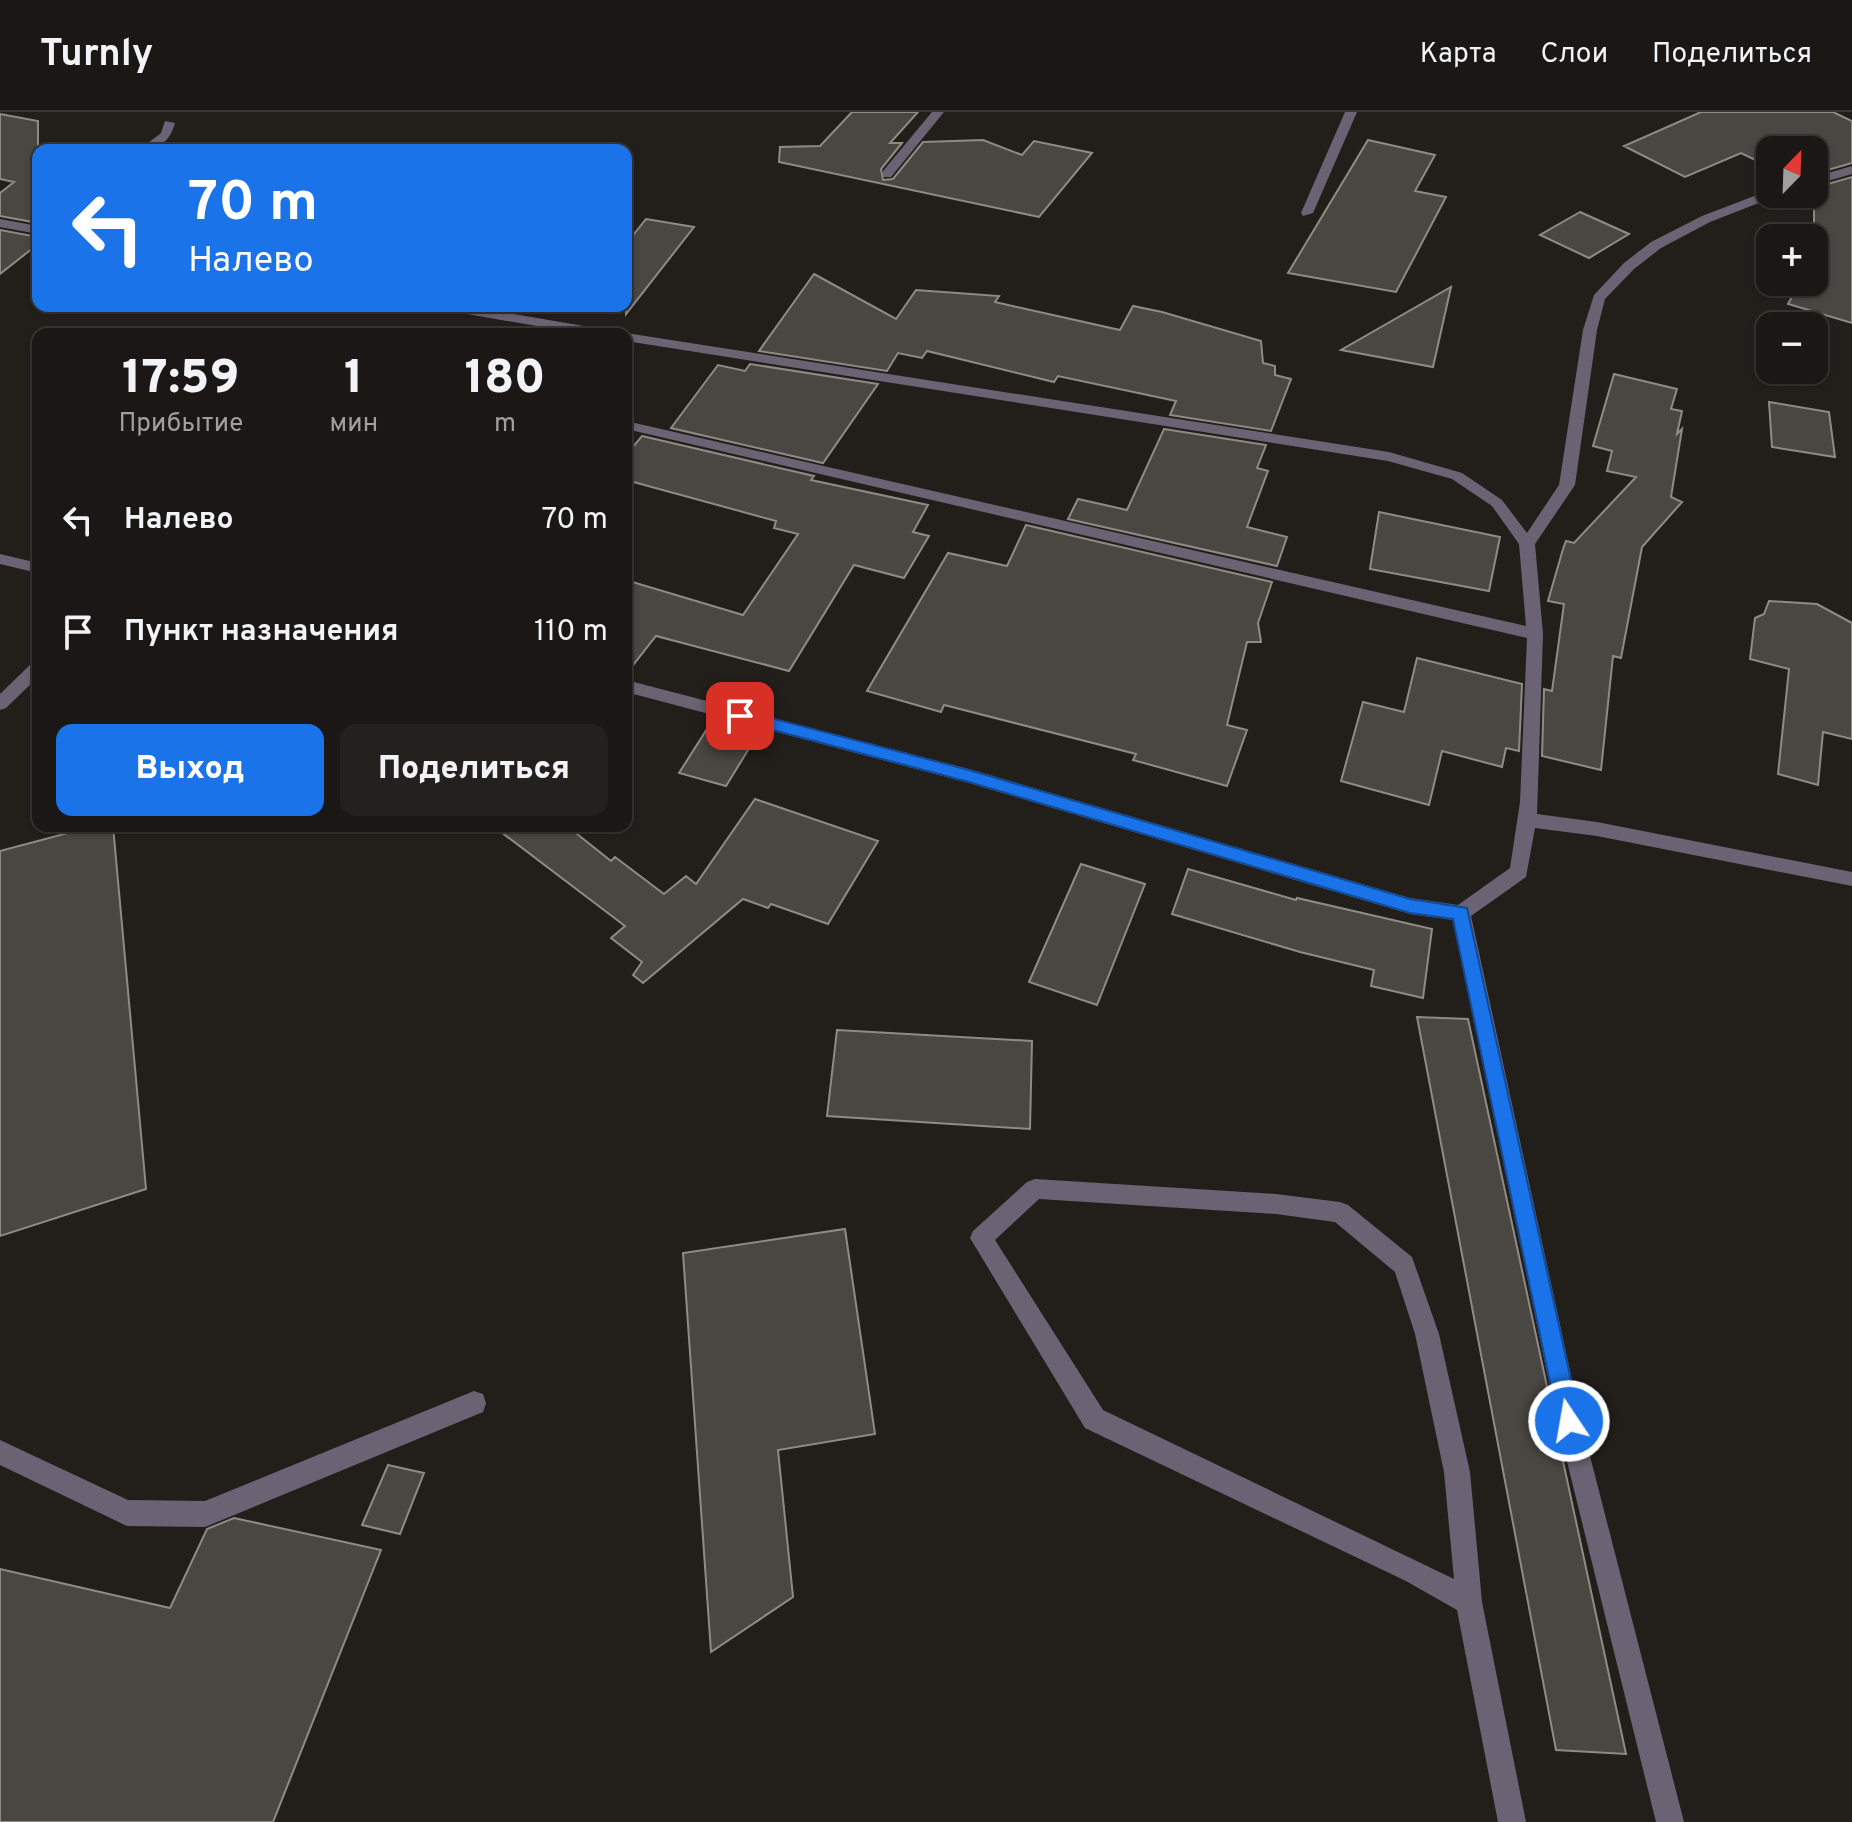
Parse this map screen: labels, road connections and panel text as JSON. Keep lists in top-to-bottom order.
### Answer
{
  "north": "top right",
  "page": {
    "header": "Turnly",
    "nav": ["Карта", "Слои", "Поделиться"],
    "map_buttons": ["+", "−"],
    "turn": ["70 m", "Налево"],
    "eta": [
      "17:59",
      "Прибытие",
      "1",
      "мин",
      "180",
      "m"
    ],
    "list": [
      {
        "name": "Налево",
        "value": "70 m"
      },
      {
        "name": "Пункт назначения",
        "value": "110 m"
      }
    ],
    "buttons": ["Выход", "Поделиться"]
  }
}
